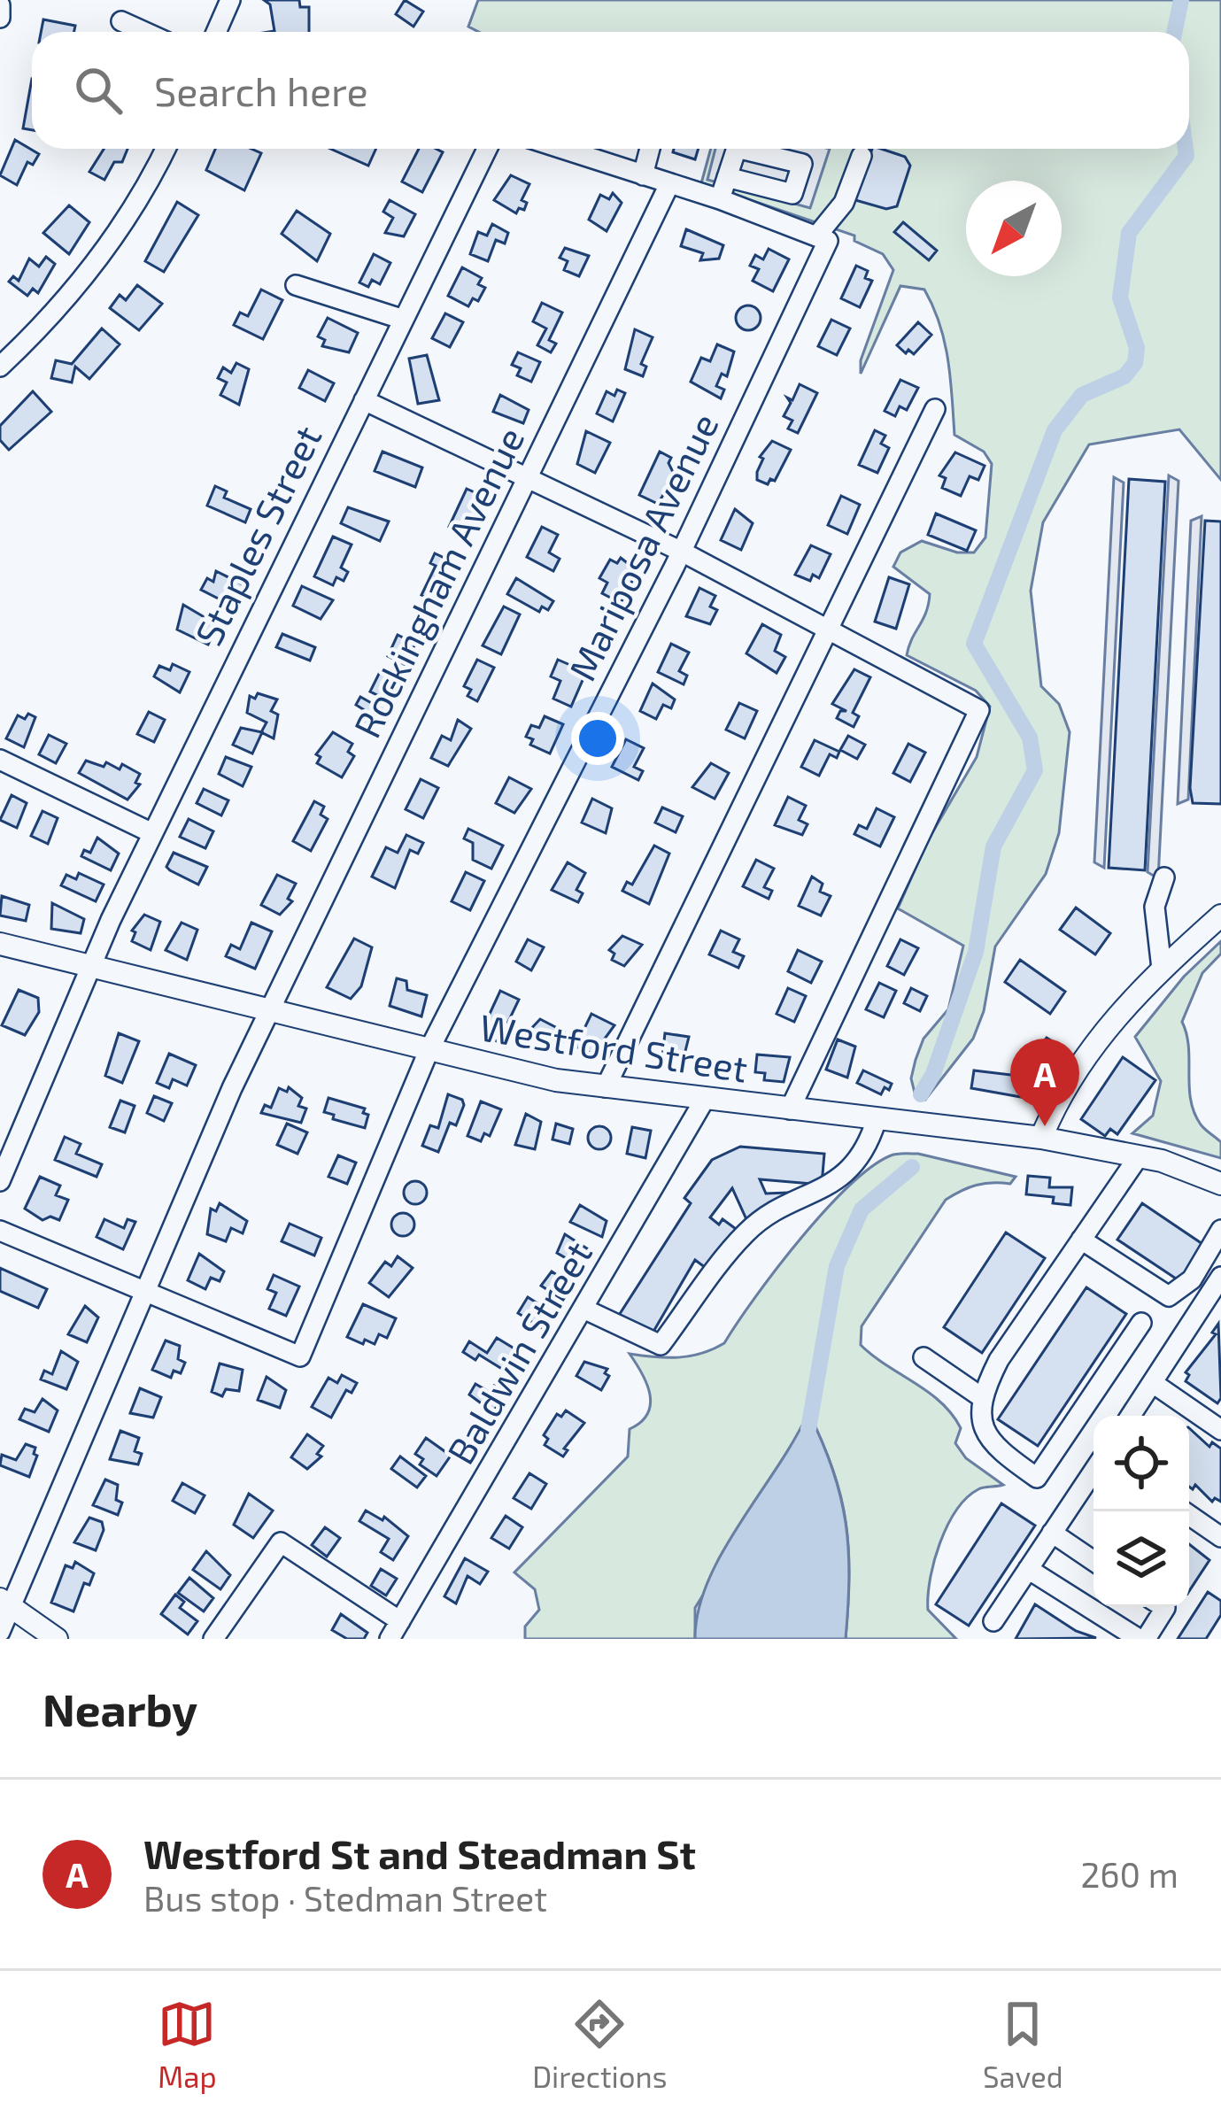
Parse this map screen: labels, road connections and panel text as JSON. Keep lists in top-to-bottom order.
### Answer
{
  "streets": {
    "main road": ["Westford Street"],
    "street": [
      "Staples Street",
      "Mariposa Avenue",
      "Rockingham Avenue",
      "Baldwin Street"
    ]
  },
  "crossings": [
    ["Staples Street", "Westford Street"],
    ["Mariposa Avenue", "Rockingham Avenue"],
    ["Mariposa Avenue", "Westford Street"],
    ["Rockingham Avenue", "Westford Street"],
    ["Westford Street", "Baldwin Street"]
  ],
  "north": "bottom left",
  "page": {
    "search": "Search here",
    "pins": "A",
    "heading": "Nearby",
    "list": [
      {
        "mark": "A",
        "name": "Westford St and Steadman St",
        "note": "Bus stop · Stedman Street",
        "value": "260 m"
      }
    ],
    "nav": ["Map", "Directions", "Saved"]
  }
}
